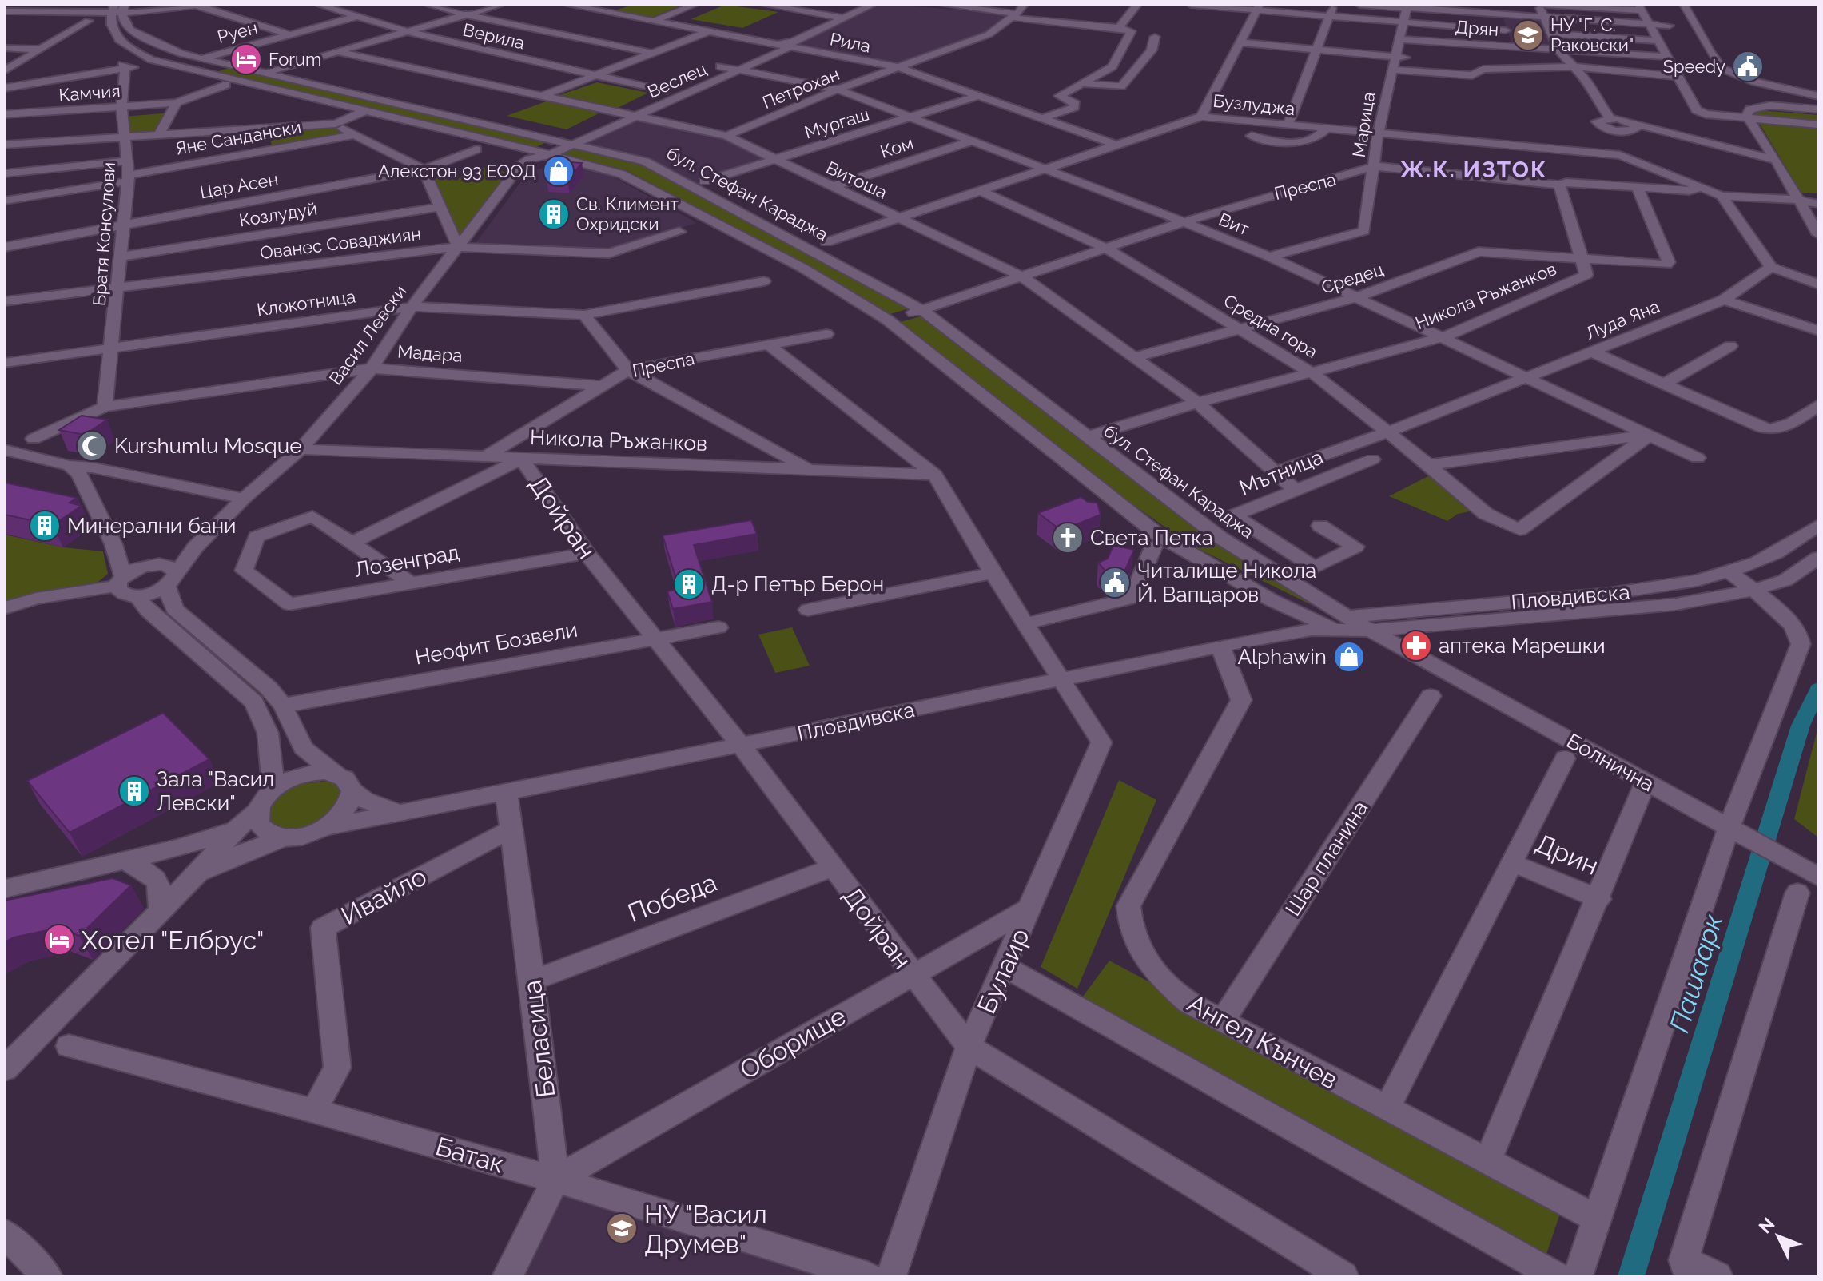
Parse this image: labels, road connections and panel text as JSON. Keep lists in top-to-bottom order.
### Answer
{
  "streets": {
    "street": [
      "Дрян",
      "Руен",
      "Верила",
      "Рила",
      "Веслец",
      "Петрохан",
      "Камчия",
      "Бузлуджа",
      "Мургаш",
      "Марица",
      "Яне Сандански",
      "Ком",
      "Витоша",
      "Цар Асен",
      "Преспа",
      "бул. Стефан Караджа",
      "Козлудуй",
      "Вит",
      "Братя Консулови",
      "Ованес Соваджиян",
      "Средец",
      "Никола Ръжанков",
      "Клокотница",
      "Луда Яна",
      "Средна гора",
      "Васил Левски",
      "Мадара",
      "Мътница",
      "Дойран",
      "Лозенград",
      "Пловдивска",
      "Неофит Бозвели",
      "Болнична",
      "Дрин",
      "Шар планина",
      "Ивайло",
      "Победа",
      "Булаир",
      "Беласица",
      "Ангел Кънчев",
      "Оборище",
      "Батак"
    ]
  },
  "crossings": [
    ["Дрян", "Марица"],
    ["Руен", "Верила"],
    ["Руен", "бул. Стефан Караджа"],
    ["Руен", "Братя Консулови"],
    ["Верила", "Веслец"],
    ["Рила", "Веслец"],
    ["Рила", "Петрохан"],
    ["Рила", "Бузлуджа"],
    ["Рила", "Мургаш"],
    ["Веслец", "Витоша"],
    ["Веслец", "бул. Стефан Караджа"],
    ["Веслец", "Вит"],
    ["Петрохан", "Витоша"],
    ["Петрохан", "Вит"],
    ["Камчия", "Братя Консулови"],
    ["Бузлуджа", "Марица"],
    ["Бузлуджа", "Витоша"],
    ["Бузлуджа", "Вит"],
    ["Бузлуджа", "Средна гора"],
    ["Мургаш", "Витоша"],
    ["Мургаш", "Вит"],
    ["Марица", "Преспа"],
    ["Марица", "Вит"],
    ["Яне Сандански", "Братя Консулови"],
    ["Ком", "Витоша"],
    ["Ком", "Вит"],
    ["Витоша", "Преспа"],
    ["Витоша", "Средец"],
    ["Витоша", "Никола Ръжанков"],
    ["Витоша", "Луда Яна"],
    ["Витоша", "Мътница"],
    ["Цар Асен", "Братя Консулови"],
    ["Преспа", "бул. Стефан Караджа"],
    ["Преспа", "Вит"],
    ["Преспа", "Средец"],
    ["Преспа", "Никола Ръжанков"],
    ["Преспа", "Средна гора"],
    ["Преспа", "Мадара"],
    ["бул. Стефан Караджа", "Никола Ръжанков"],
    ["бул. Стефан Караджа", "Пловдивска"],
    ["бул. Стефан Караджа", "Болнична"],
    ["Козлудуй", "Братя Консулови"],
    ["Вит", "Средец"],
    ["Вит", "Никола Ръжанков"],
    ["Вит", "Луда Яна"],
    ["Вит", "Средна гора"],
    ["Братя Консулови", "Ованес Соваджиян"],
    ["Братя Консулови", "Клокотница"],
    ["Братя Консулови", "Мадара"],
    ["Ованес Соваджиян", "Васил Левски"],
    ["Средец", "Никола Ръжанков"],
    ["Средец", "Средна гора"],
    ["Никола Ръжанков", "Средна гора"],
    ["Никола Ръжанков", "Васил Левски"],
    ["Никола Ръжанков", "Дойран"],
    ["Клокотница", "Васил Левски"],
    ["Луда Яна", "Средна гора"],
    ["Васил Левски", "Мадара"],
    ["Дойран", "Лозенград"],
    ["Дойран", "Пловдивска"],
    ["Дойран", "Неофит Бозвели"],
    ["Дойран", "Победа"],
    ["Дойран", "Булаир"],
    ["Дойран", "Оборище"],
    ["Пловдивска", "Булаир"],
    ["Пловдивска", "Беласица"],
    ["Пловдивска", "Ангел Кънчев"],
    ["Шар планина", "Ангел Кънчев"],
    ["Ивайло", "Беласица"],
    ["Ивайло", "Батак"],
    ["Победа", "Беласица"],
    ["Булаир", "Оборище"],
    ["Беласица", "Оборище"],
    ["Беласица", "Батак"],
    ["Оборище", "Батак"]
  ],
  "districts": ["Ж.К. ИЗТОК"],
  "water": ["Пашаарк"],
  "places": {
    "school or university": ["НУ \"Г. С. Раковски\"", "НУ \"Васил Друмев\""],
    "hotel": ["Forum", "Хотел \"Елбрус\""],
    "public building": ["Speedy", "Читалище Никола Й. Вапцаров"],
    "shop": ["Алекстон 93 ЕООД", "Alphawin"],
    "building": [
      "Св. Климент Охридски",
      "Минерални бани",
      "Д-р Петър Берон",
      "Зала \"Васил Левски\""
    ],
    "mosque": ["Kurshumlu Mosque"],
    "church": ["Света Петка"],
    "pharmacy": ["аптека Марешки"]
  },
  "north": "top left"
}
